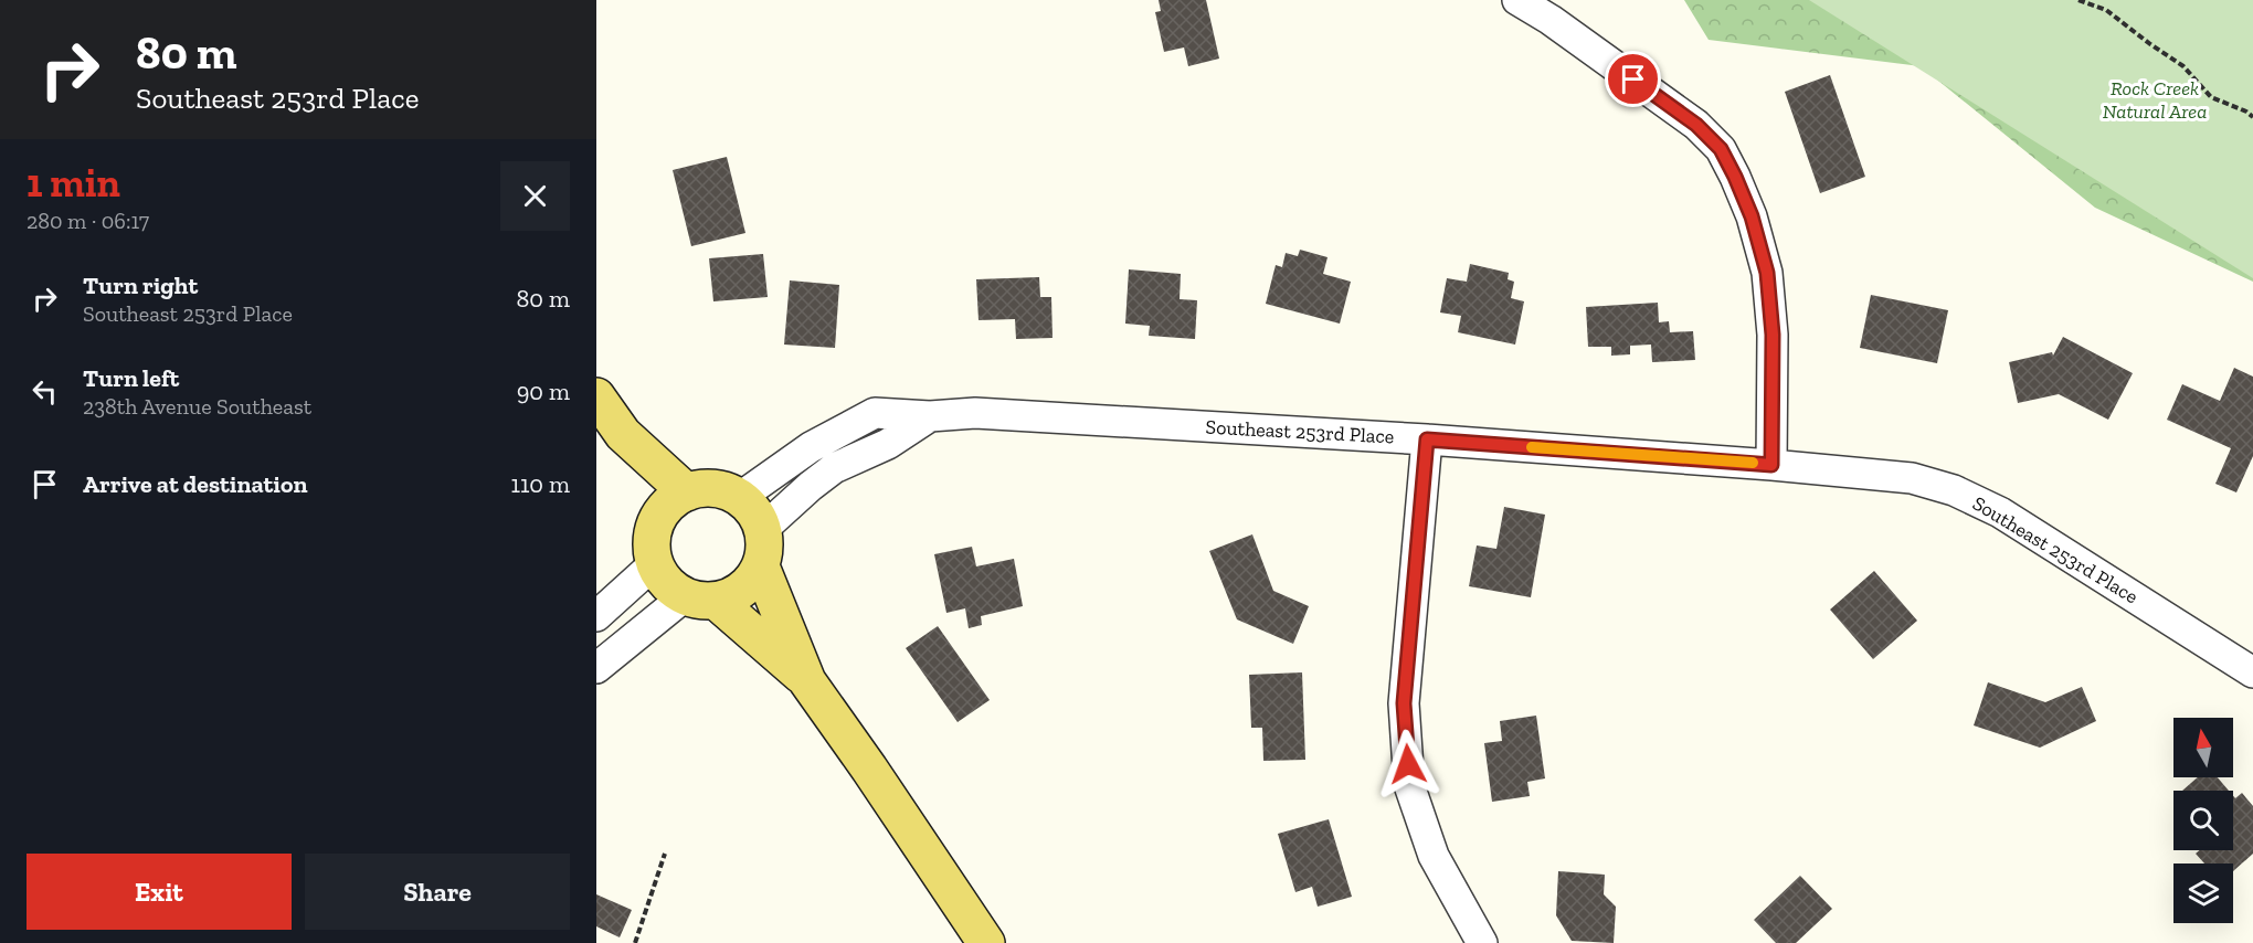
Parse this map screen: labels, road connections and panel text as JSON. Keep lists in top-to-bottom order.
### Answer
{
  "streets": {
    "street": ["Southeast 253rd Place"]
  },
  "parks": ["Rock Creek Natural Area"],
  "north": "top",
  "page": {
    "turn": ["80 m", "Southeast 253rd Place"],
    "heading": ["1 min", "280 m · 06:17"],
    "list": [
      {
        "name": "Turn right",
        "note": "Southeast 253rd Place",
        "value": "80 m"
      },
      {
        "name": "Turn left",
        "note": "238th Avenue Southeast",
        "value": "90 m"
      },
      {
        "name": "Arrive at destination",
        "value": "110 m"
      }
    ],
    "buttons": ["Exit", "Share"]
  }
}
